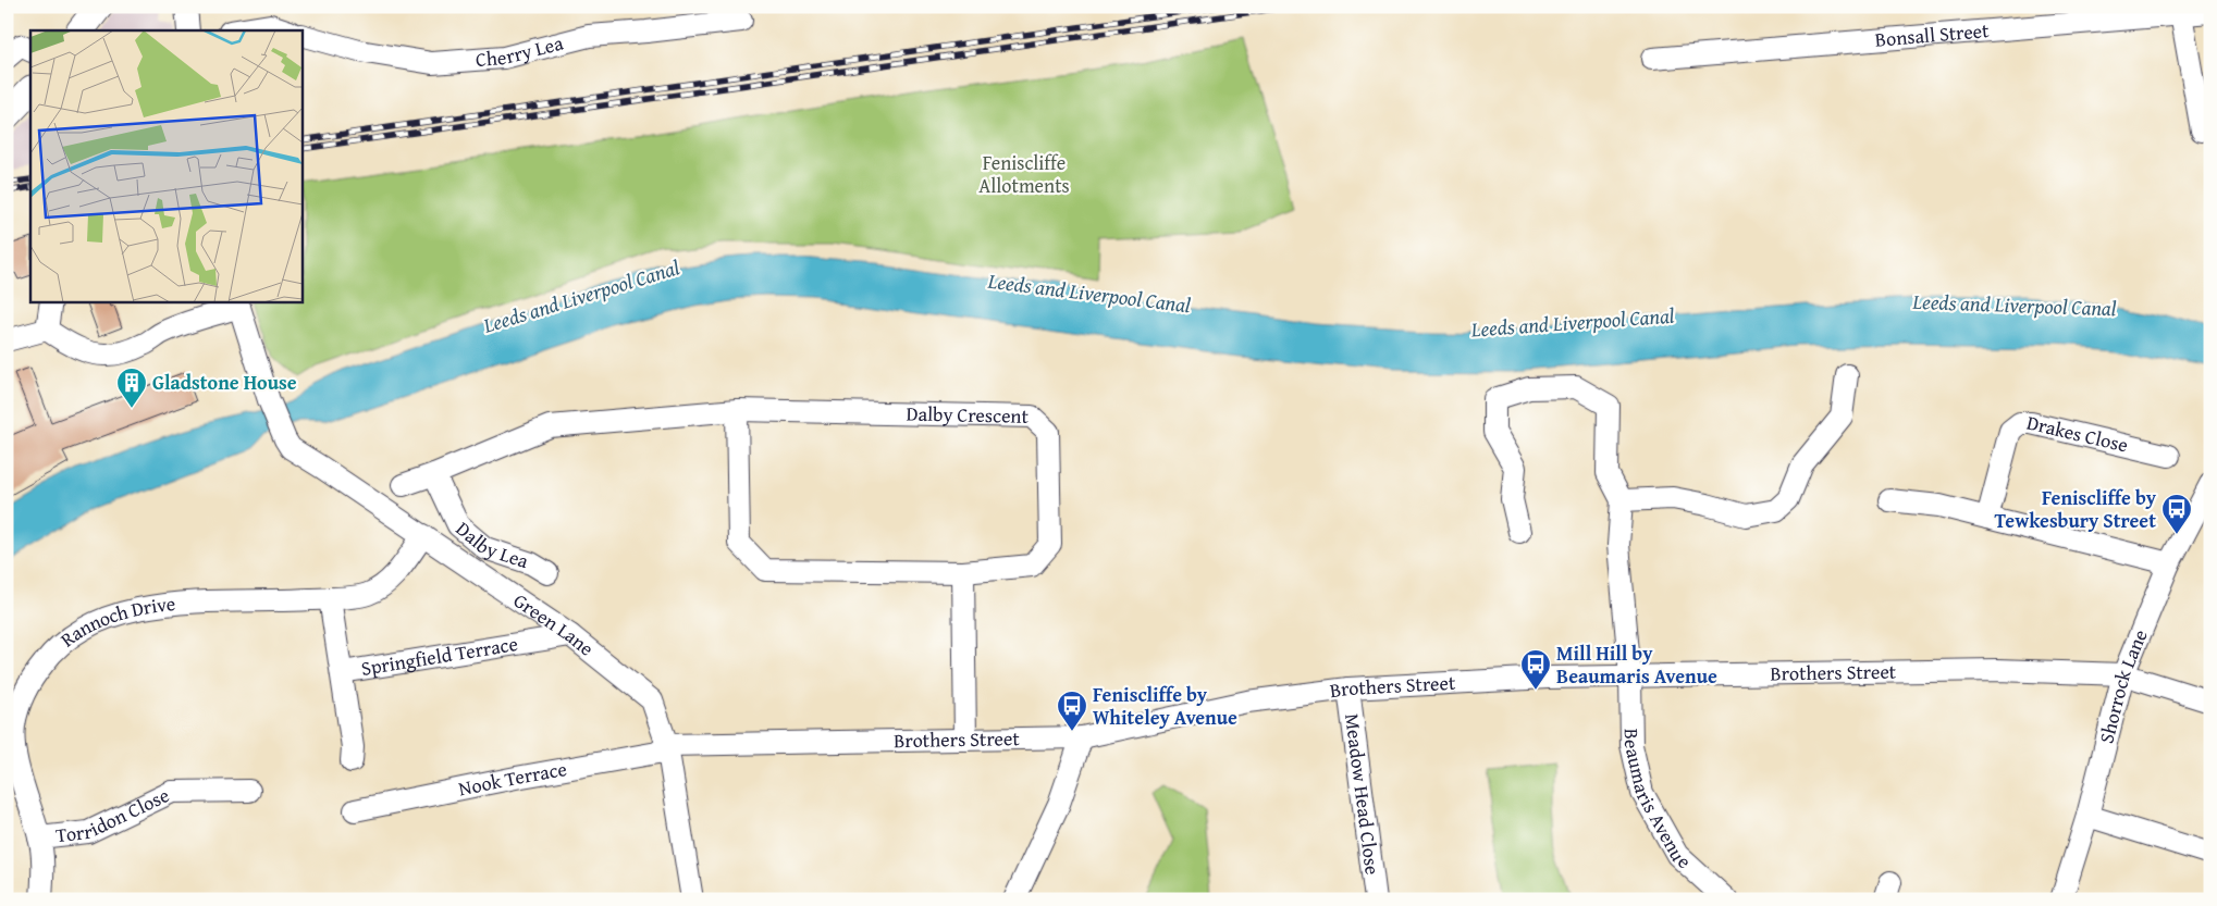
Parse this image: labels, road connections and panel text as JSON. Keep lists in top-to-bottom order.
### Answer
{
  "streets": {
    "street": [
      "Bonsall Street",
      "Cherry Lea",
      "Dalby Crescent",
      "Drakes Close",
      "Dalby Lea",
      "Green Lane",
      "Rannoch Drive",
      "Springfield Terrace",
      "Brothers Street",
      "Shorrock Lane",
      "Nook Terrace",
      "Meadow Head Close",
      "Beaumaris Avenue",
      "Torridon Close"
    ]
  },
  "crossings": [
    ["Dalby Crescent", "Dalby Lea"],
    ["Green Lane", "Rannoch Drive"],
    ["Green Lane", "Springfield Terrace"],
    ["Green Lane", "Brothers Street"],
    ["Green Lane", "Nook Terrace"],
    ["Rannoch Drive", "Torridon Close"],
    ["Brothers Street", "Shorrock Lane"],
    ["Brothers Street", "Nook Terrace"],
    ["Brothers Street", "Meadow Head Close"],
    ["Brothers Street", "Beaumaris Avenue"]
  ],
  "water": ["Leeds and Liverpool Canal"],
  "parks": ["Feniscliffe Allotments"],
  "places": {
    "building": ["Gladstone House"],
    "bus stop": ["Feniscliffe by Tewkesbury Street", "Mill Hill by Beaumaris Avenue", "Feniscliffe by Whiteley Avenue"]
  }
}
